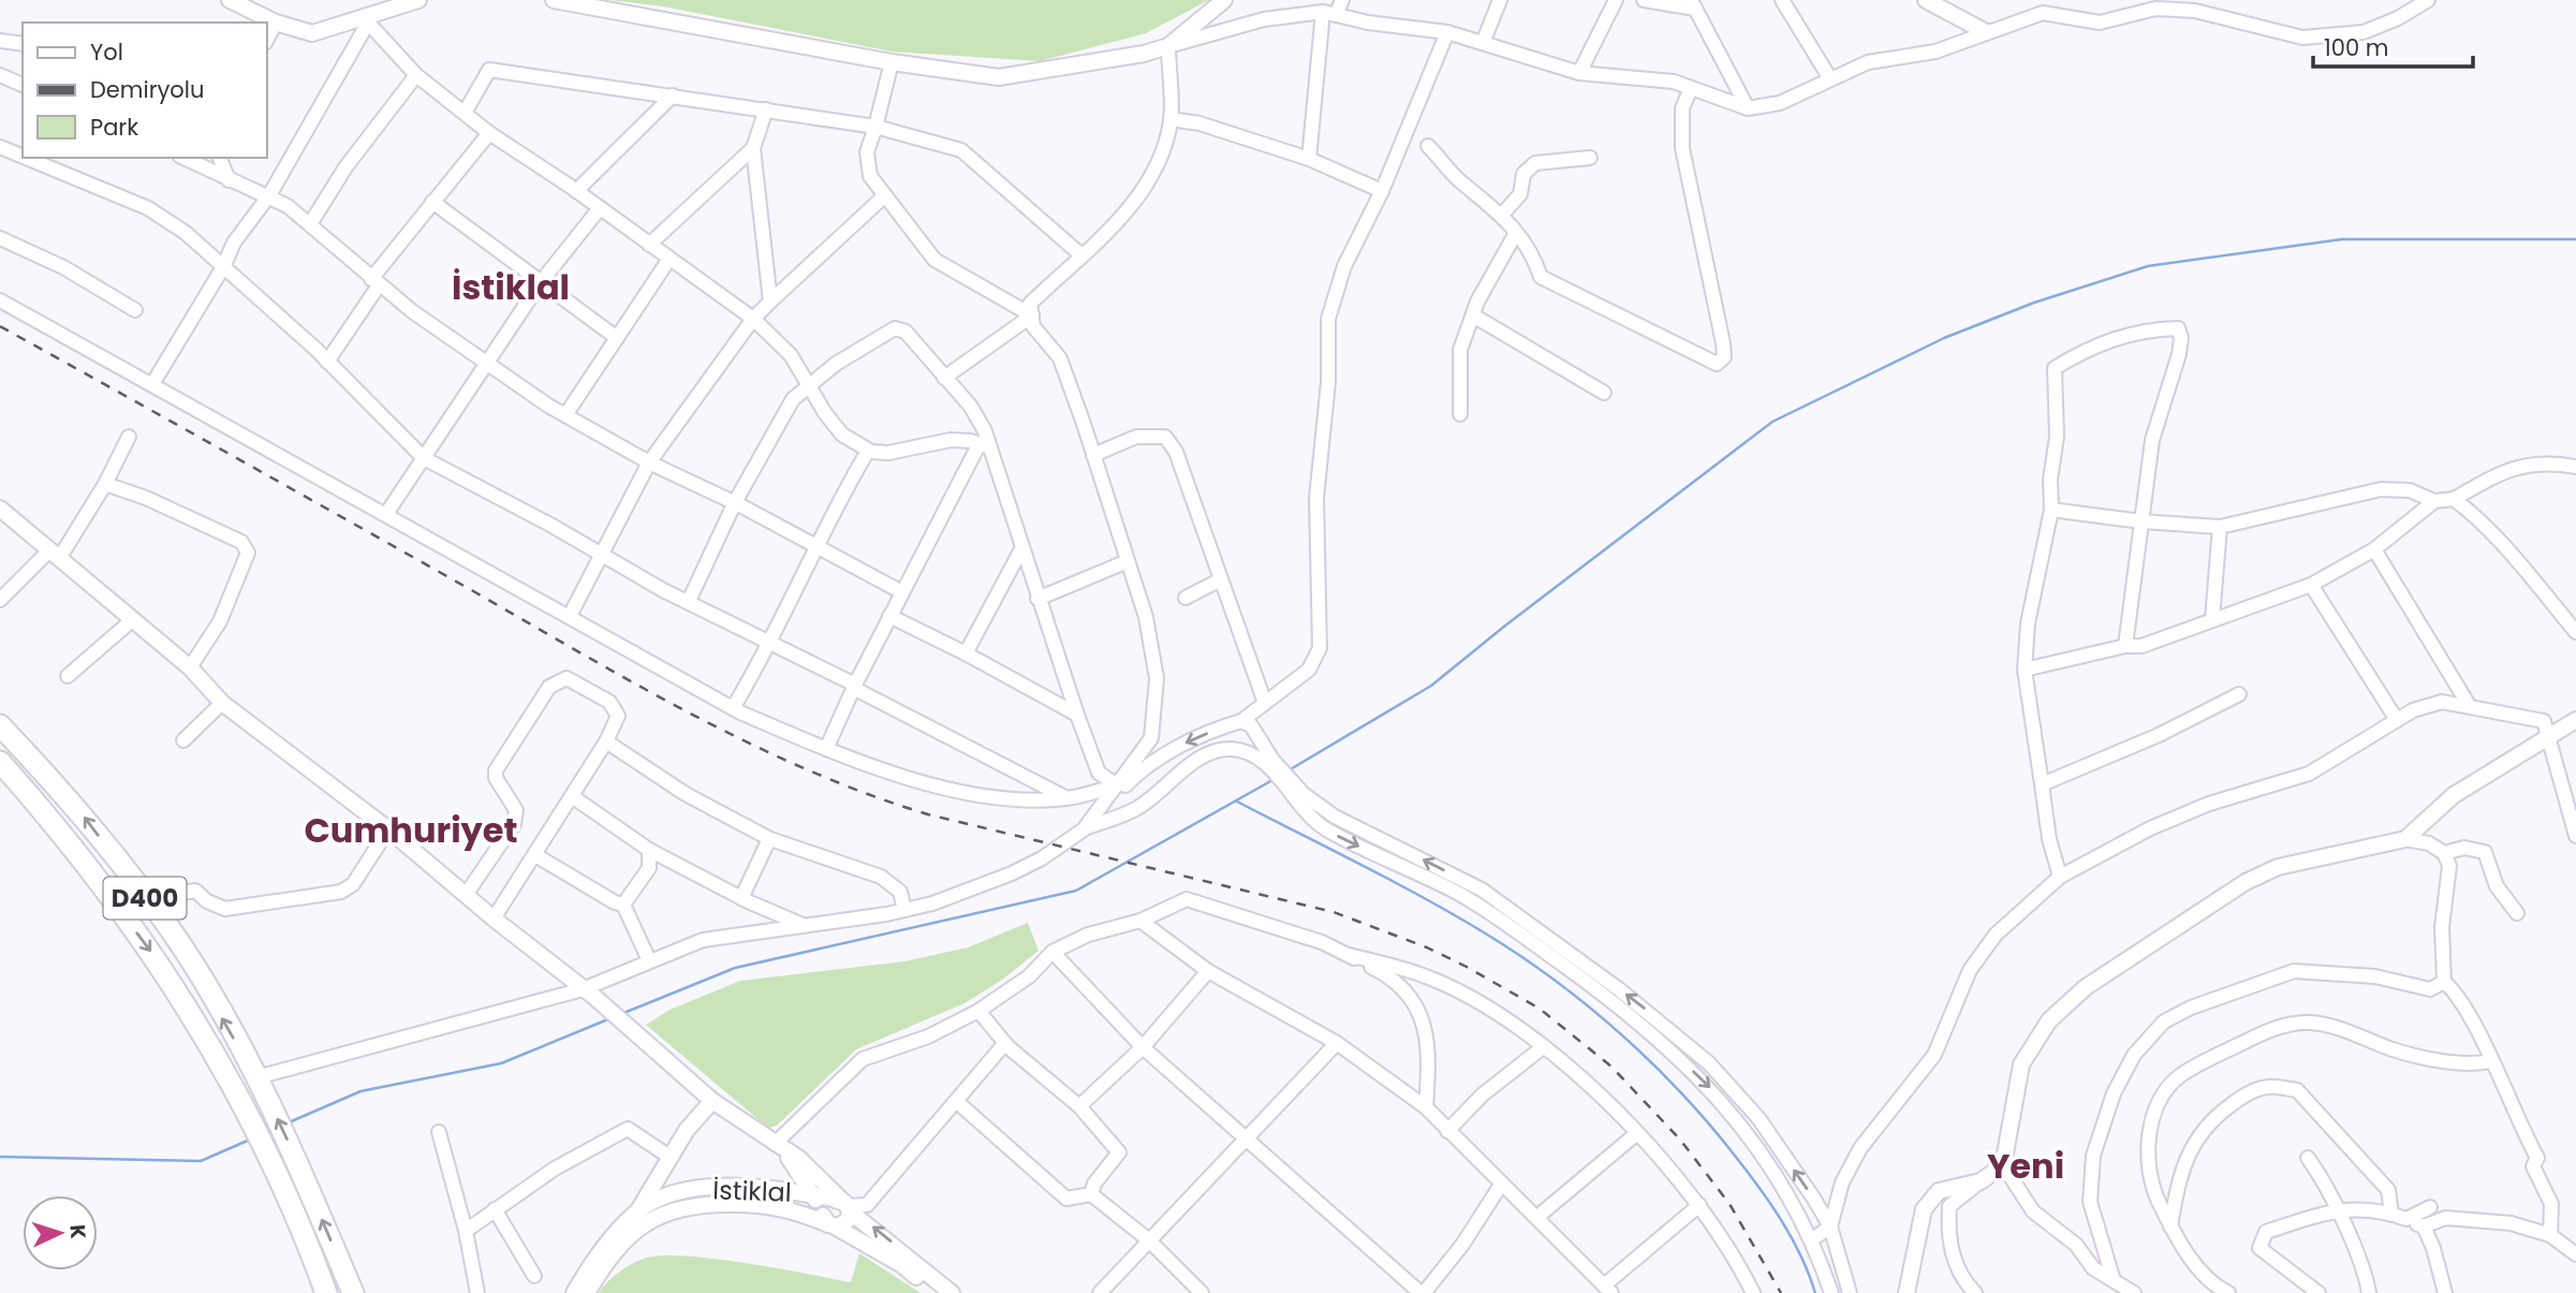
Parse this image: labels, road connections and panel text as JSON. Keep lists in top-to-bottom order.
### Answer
{
  "streets": {
    "highway": ["D400"],
    "street": ["İstiklal"]
  },
  "districts": ["İstiklal", "Cumhuriyet", "Yeni"],
  "legend": ["Yol", "Demiryolu", "Park"],
  "scale_bar": "100 m",
  "north": "right"
}
